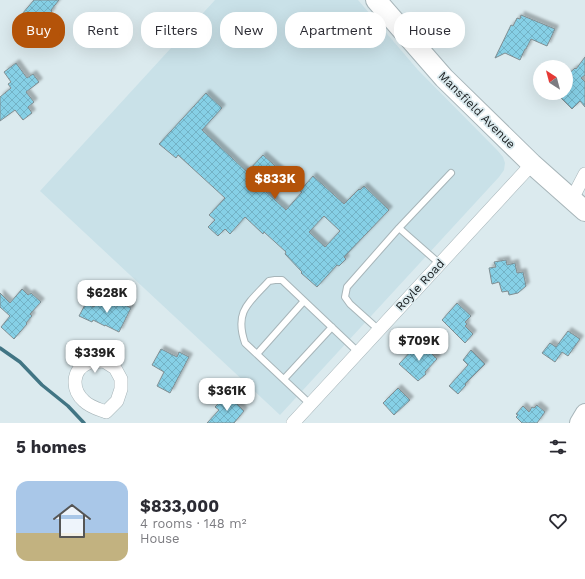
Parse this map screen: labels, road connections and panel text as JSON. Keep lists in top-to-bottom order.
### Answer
{
  "streets": {
    "main road": ["Mansfield Avenue"],
    "street": ["Royle Road"]
  },
  "crossings": [
    ["Mansfield Avenue", "Royle Road"]
  ],
  "north": "top left",
  "page": {
    "chip": [
      "Buy",
      "Rent",
      "Filters",
      "New",
      "Apartment",
      "House"
    ],
    "price": [
      "$833K",
      "$628K",
      "$709K",
      "$339K",
      "$361K"
    ],
    "heading": "5 homes",
    "list": [
      {
        "name": "$833,000",
        "note": "4 rooms · 148 m² · House"
      }
    ]
  }
}
